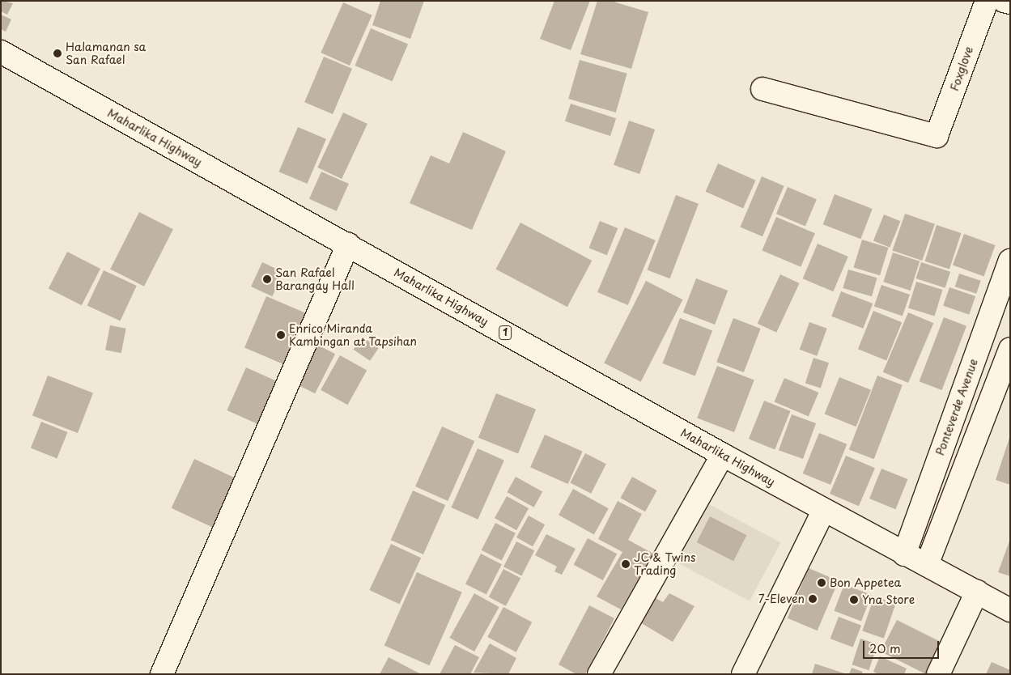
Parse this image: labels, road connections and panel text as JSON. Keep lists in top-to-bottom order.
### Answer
{
  "streets": {
    "main road": [
      "Foxglove",
      "Maharlika Highway",
      "1",
      "Ponteverde Avenue"
    ]
  },
  "crossings": [
    ["Maharlika Highway", "Ponteverde Avenue"]
  ],
  "places": [
    "Halamanan sa San Rafael",
    "San Rafael Barangay Hall",
    "Enrico Miranda Kambingan at Tapsihan",
    "JC & Twins Trading",
    "Bon Appetea",
    "7-Eleven",
    "Yna Store"
  ],
  "scale_bar": "20 m"
}
